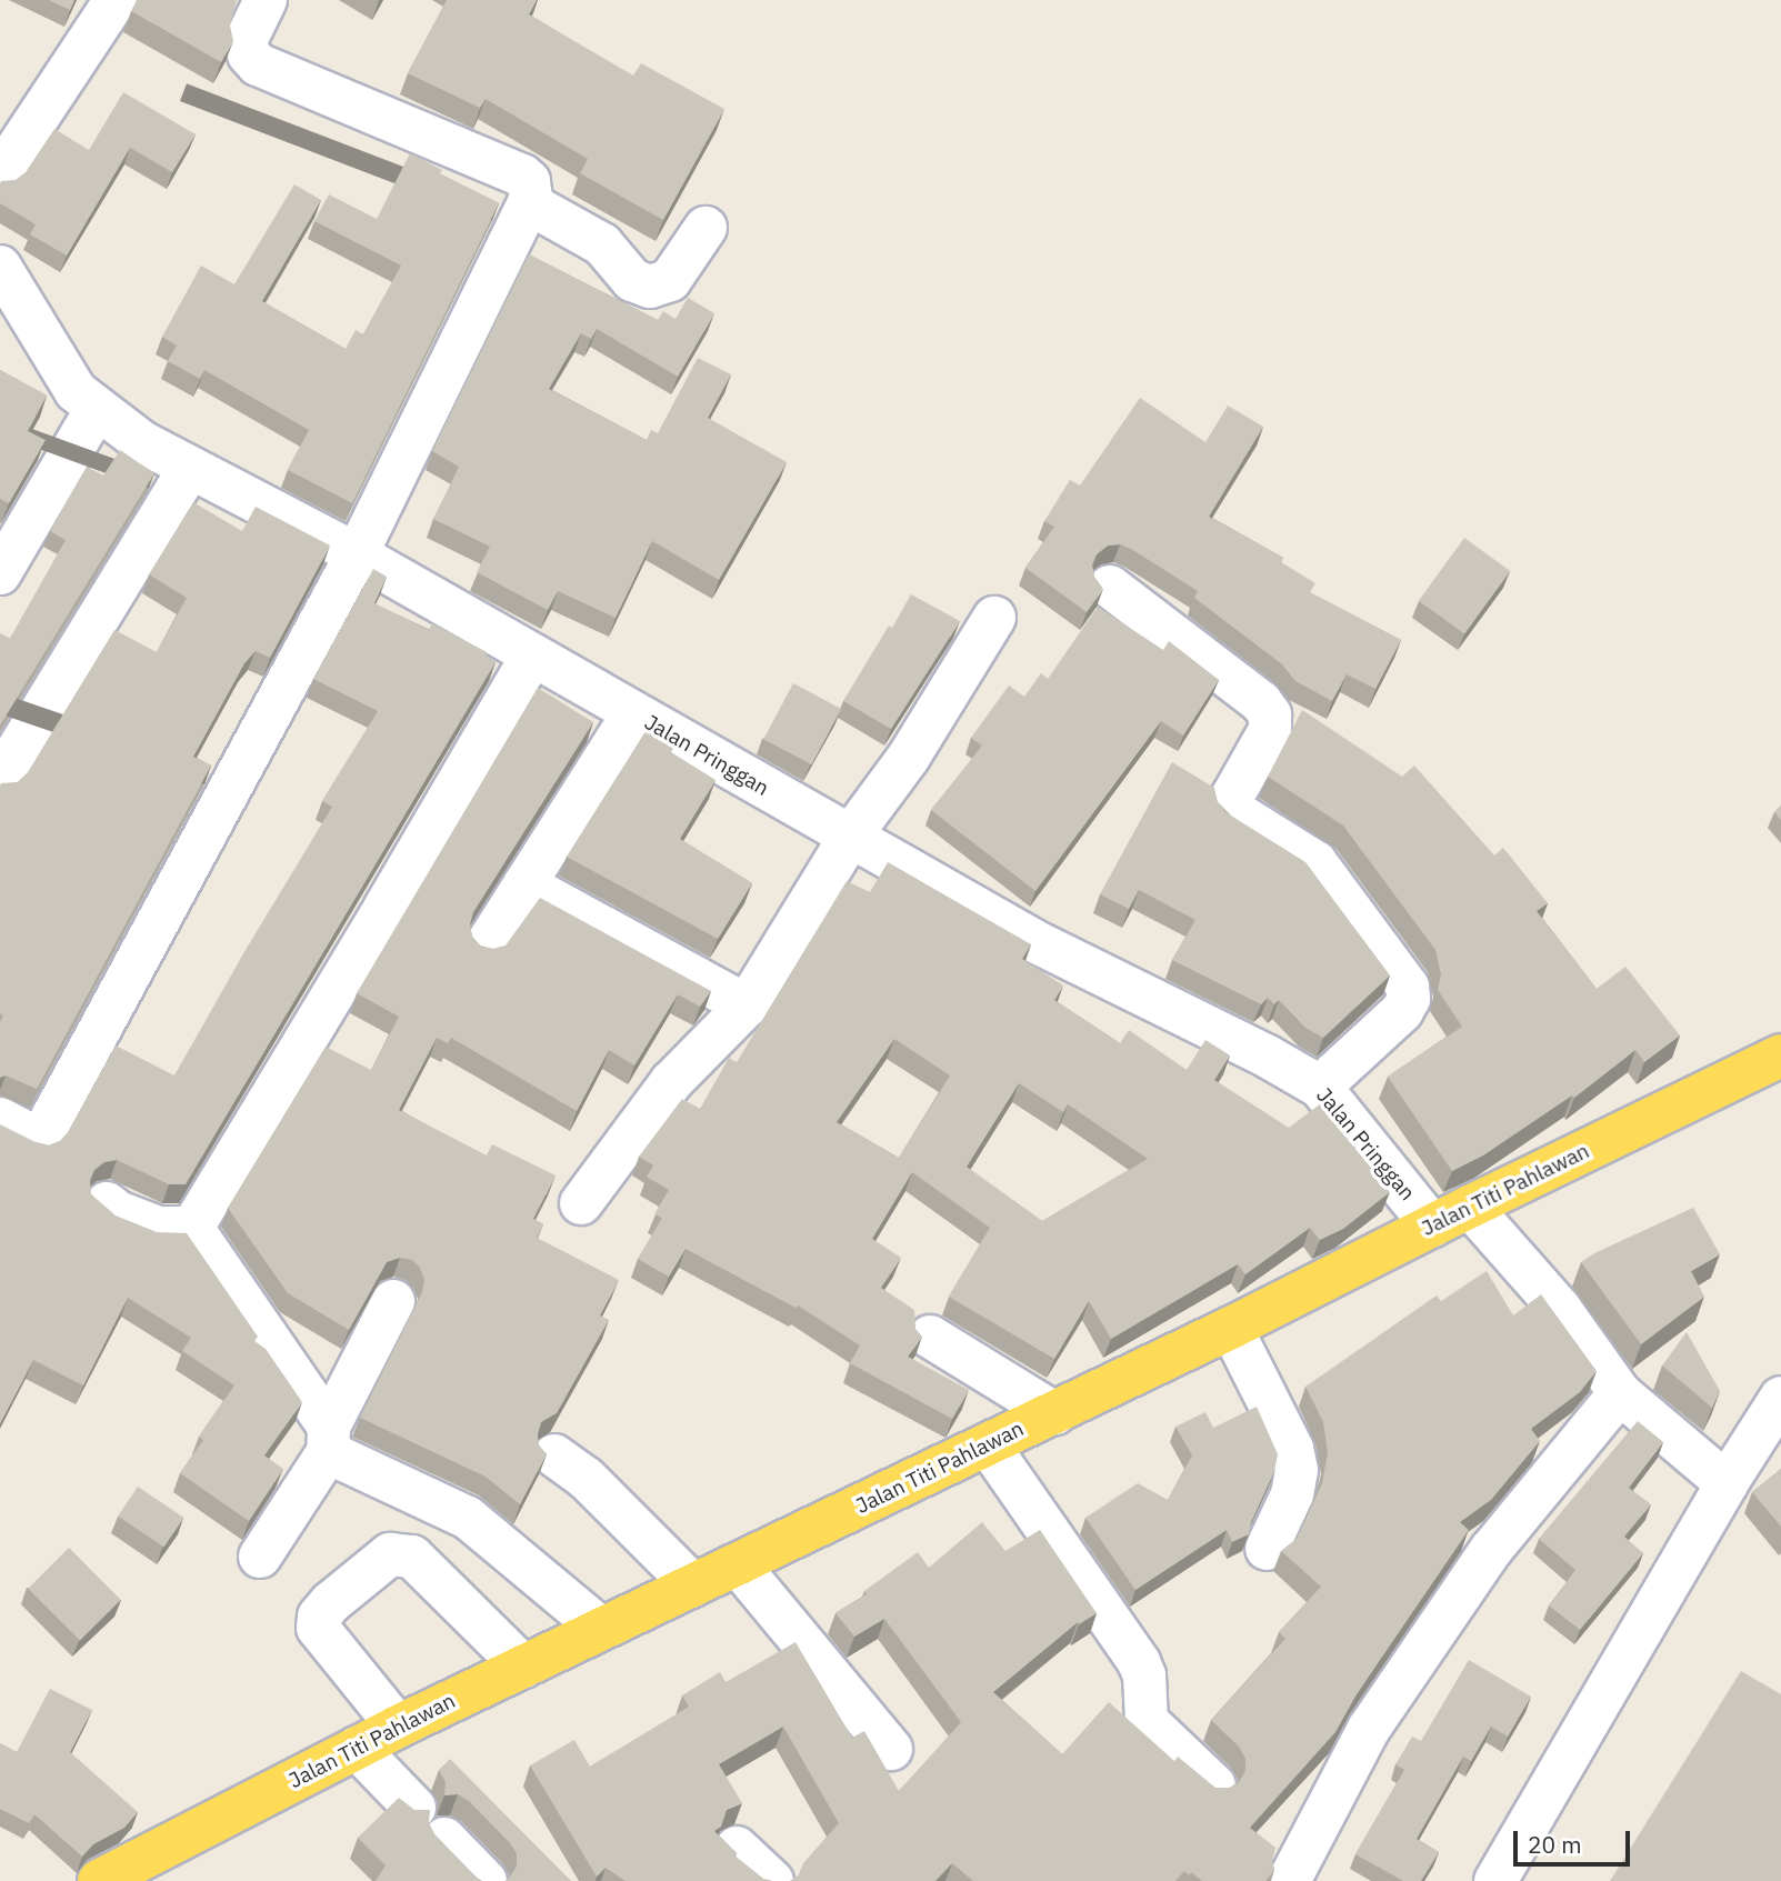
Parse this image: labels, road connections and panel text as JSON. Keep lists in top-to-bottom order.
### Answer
{
  "streets": {
    "main road": ["Jalan Titi Pahlawan"],
    "street": ["Jalan Pringgan"]
  },
  "crossings": [
    ["Jalan Pringgan", "Jalan Titi Pahlawan"]
  ],
  "scale_bar": "20 m"
}
